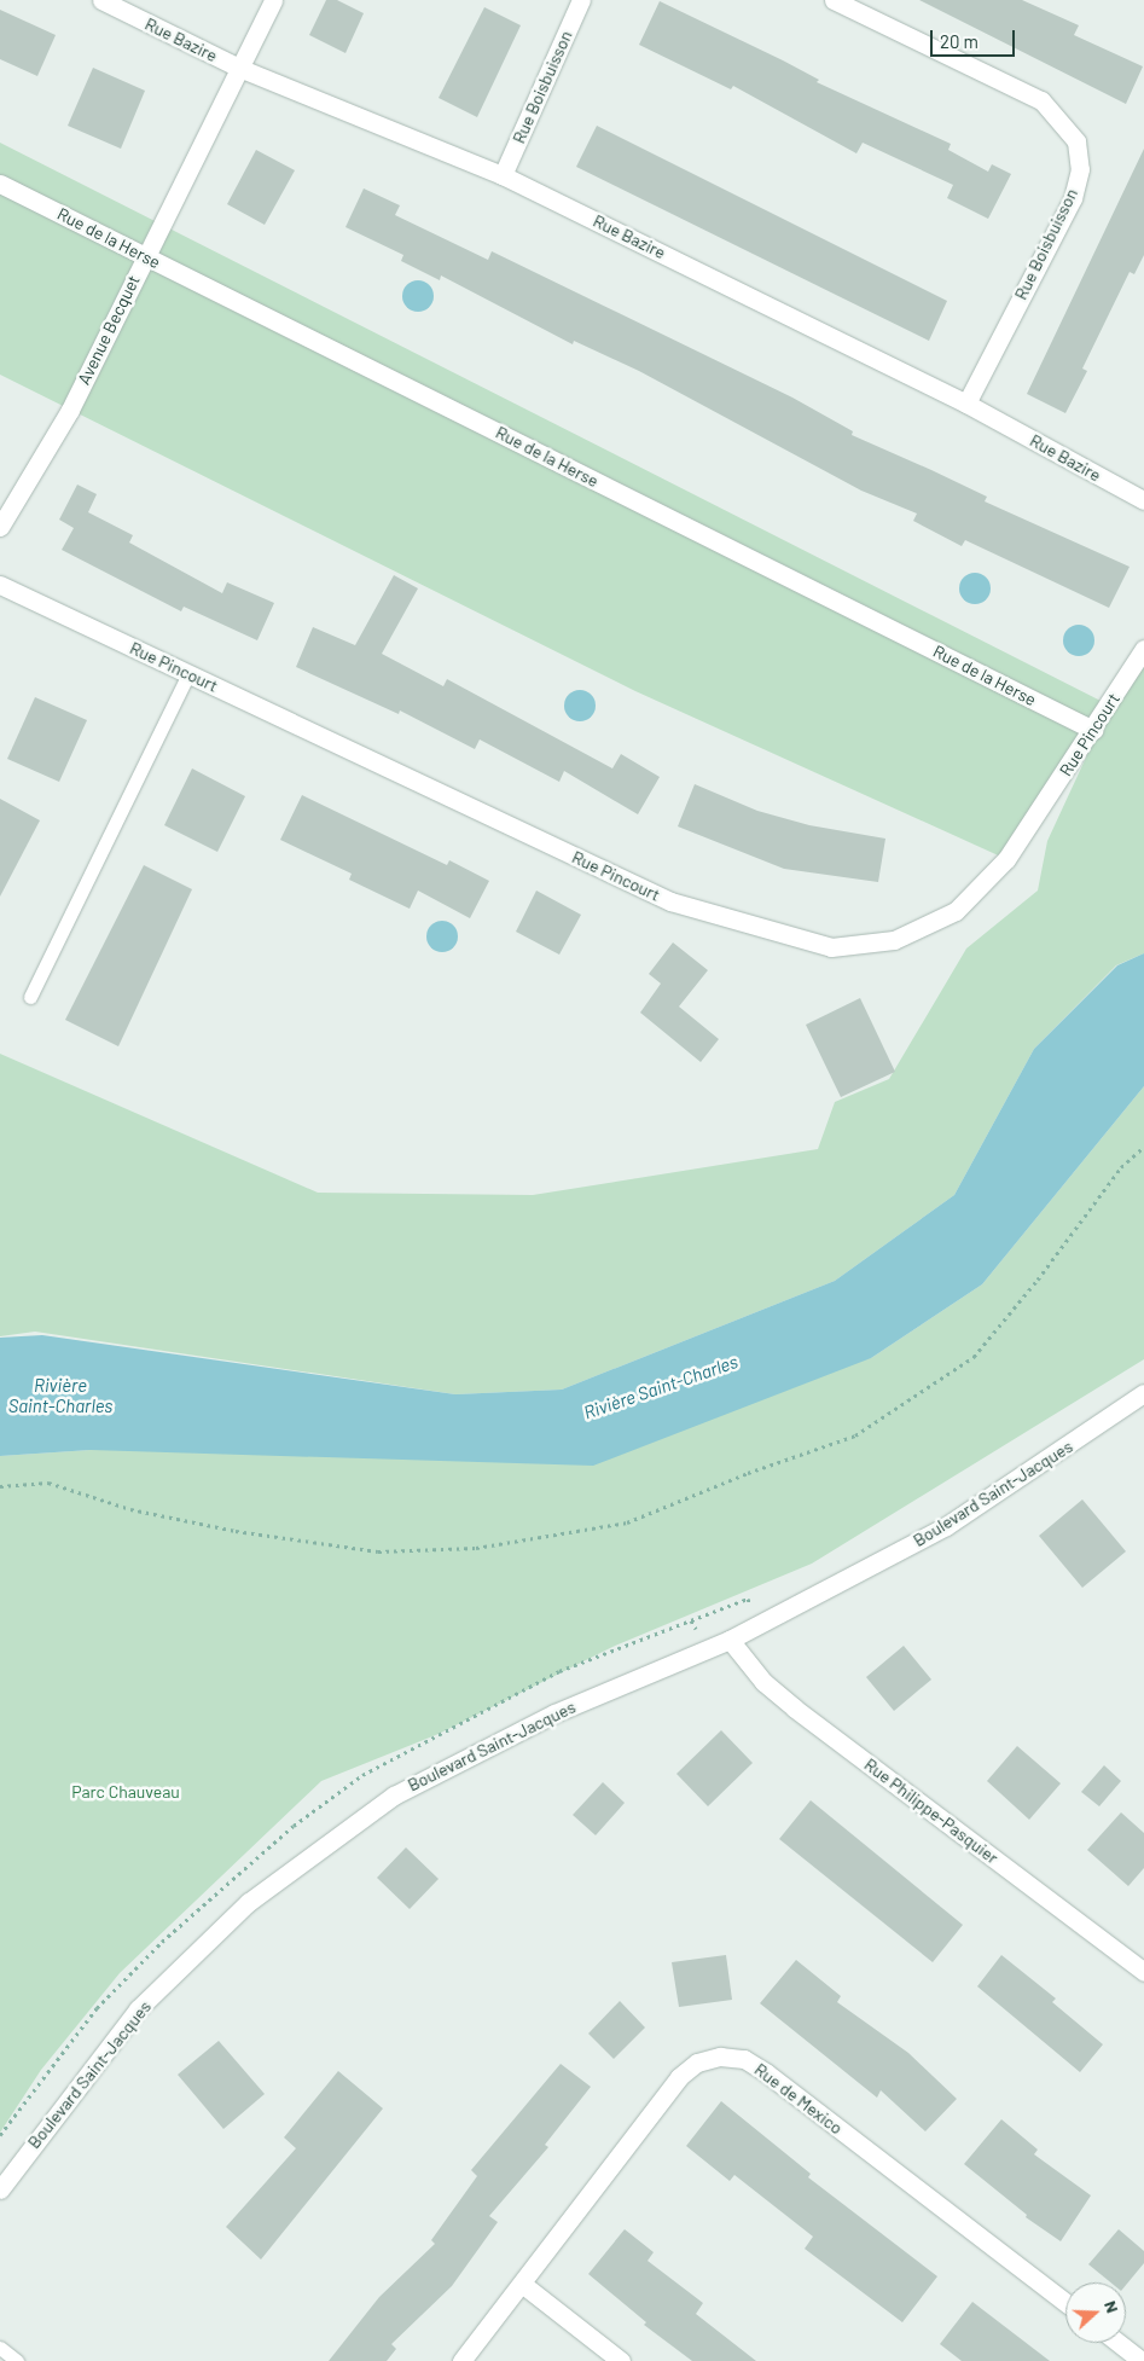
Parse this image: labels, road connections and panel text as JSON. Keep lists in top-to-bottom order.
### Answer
{
  "streets": {
    "street": [
      "Rue Bazire",
      "Rue Boisbuisson",
      "Rue de la Herse",
      "Avenue Becquet",
      "Rue Pincourt",
      "Boulevard Saint-Jacques",
      "Rue Philippe-Pasquier",
      "Rue de Mexico"
    ]
  },
  "crossings": [
    ["Rue Bazire", "Rue Boisbuisson"],
    ["Rue Bazire", "Avenue Becquet"],
    ["Rue de la Herse", "Avenue Becquet"],
    ["Rue de la Herse", "Rue Pincourt"],
    ["Boulevard Saint-Jacques", "Rue Philippe-Pasquier"]
  ],
  "water": ["Rivière Saint-Charles"],
  "parks": ["Parc Chauveau"],
  "scale_bar": "20 m",
  "north": "right"
}
